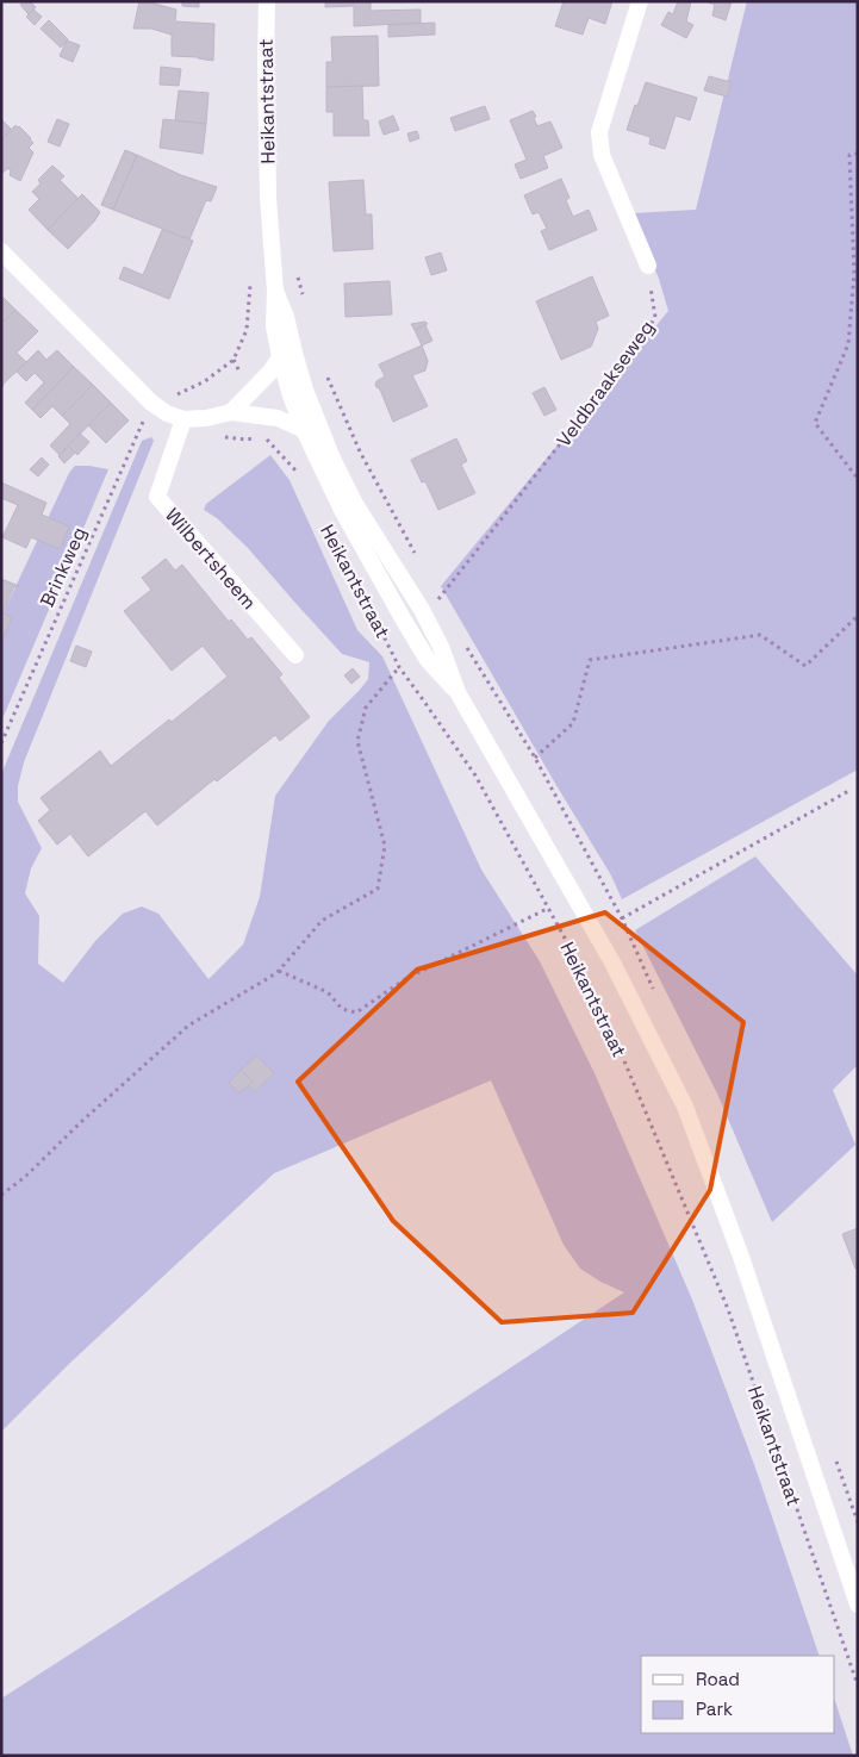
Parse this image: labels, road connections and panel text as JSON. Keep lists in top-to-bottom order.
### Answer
{
  "streets": {
    "street": ["Heikantstraat", "Wilbertsheem"],
    "path": ["Veldbraakseweg", "Brinkweg"]
  },
  "legend": ["Road", "Park"]
}
